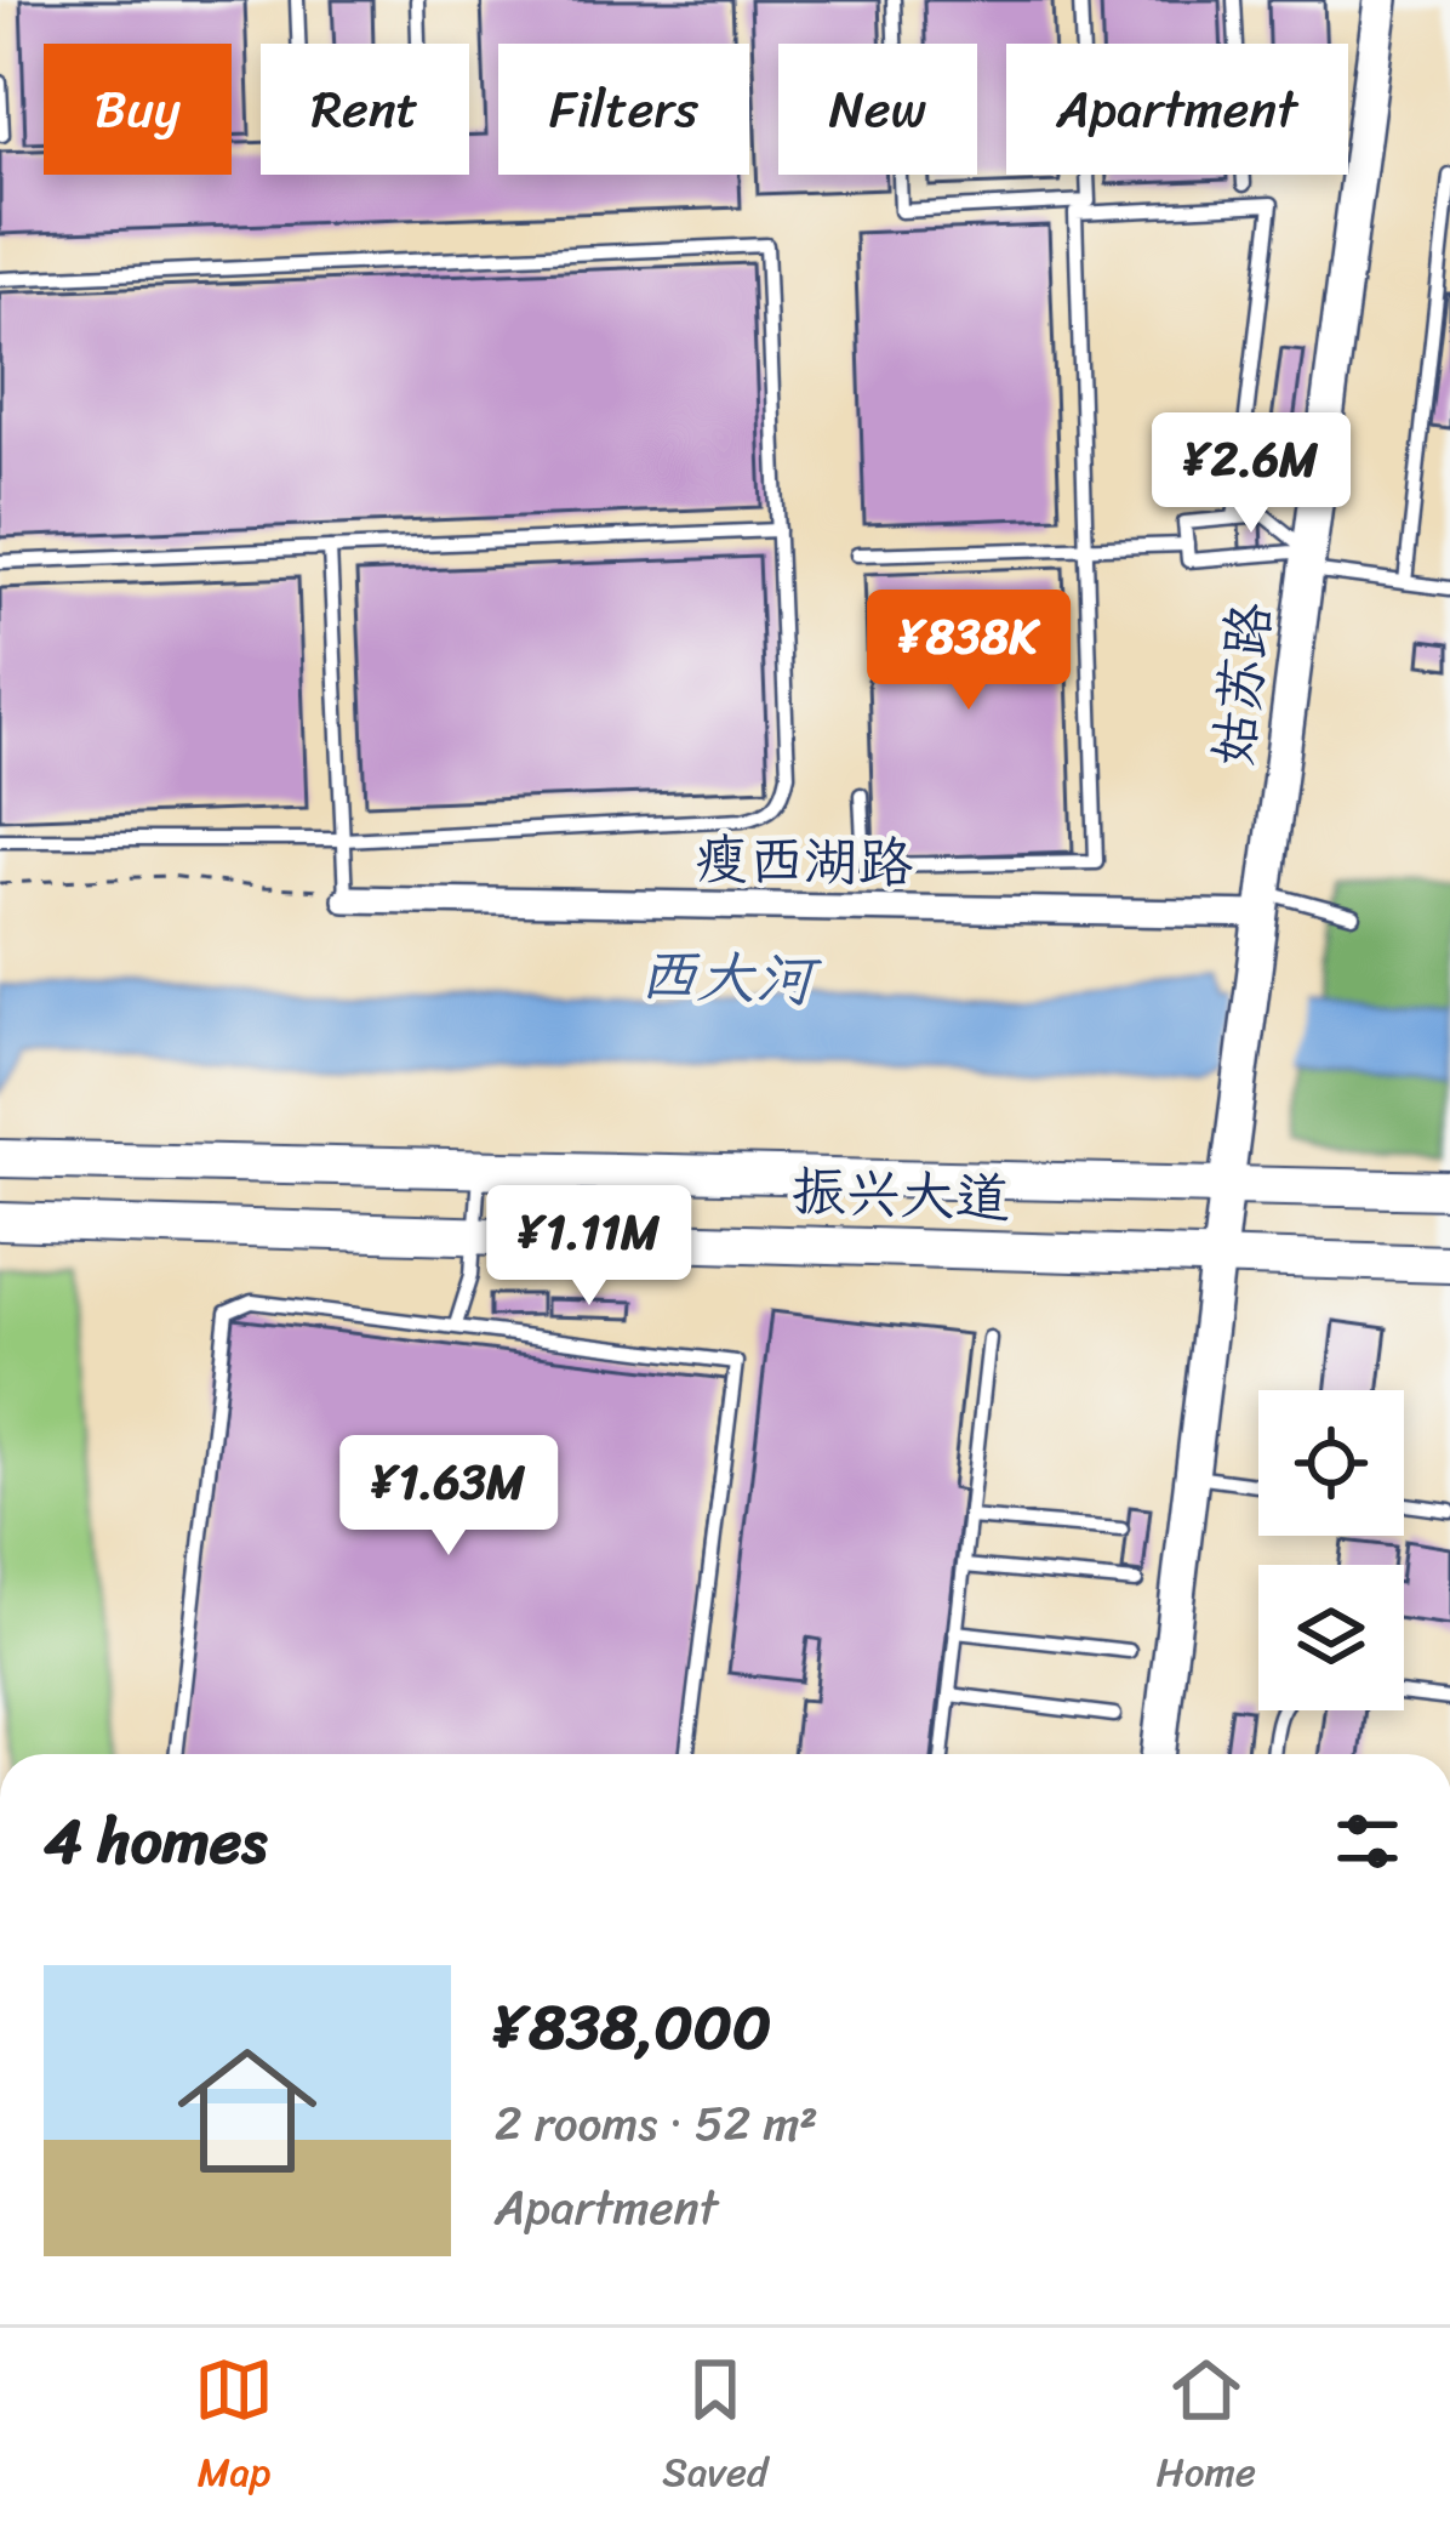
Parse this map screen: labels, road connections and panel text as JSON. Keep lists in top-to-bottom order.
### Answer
{
  "streets": {
    "main road": ["振兴大道"],
    "street": ["姑苏路", "瘦西湖路"]
  },
  "crossings": [
    ["姑苏路", "瘦西湖路"],
    ["姑苏路", "振兴大道"]
  ],
  "water": ["西大河"],
  "page": {
    "chip": [
      "Buy",
      "Rent",
      "Filters",
      "New",
      "Apartment"
    ],
    "price": [
      "¥2.6M",
      "¥838K",
      "¥1.11M",
      "¥1.63M"
    ],
    "heading": "4 homes",
    "list": [
      {
        "name": "¥838,000",
        "note": "2 rooms · 52 m² · Apartment"
      }
    ],
    "tabs": ["Map", "Saved", "Home"]
  }
}
